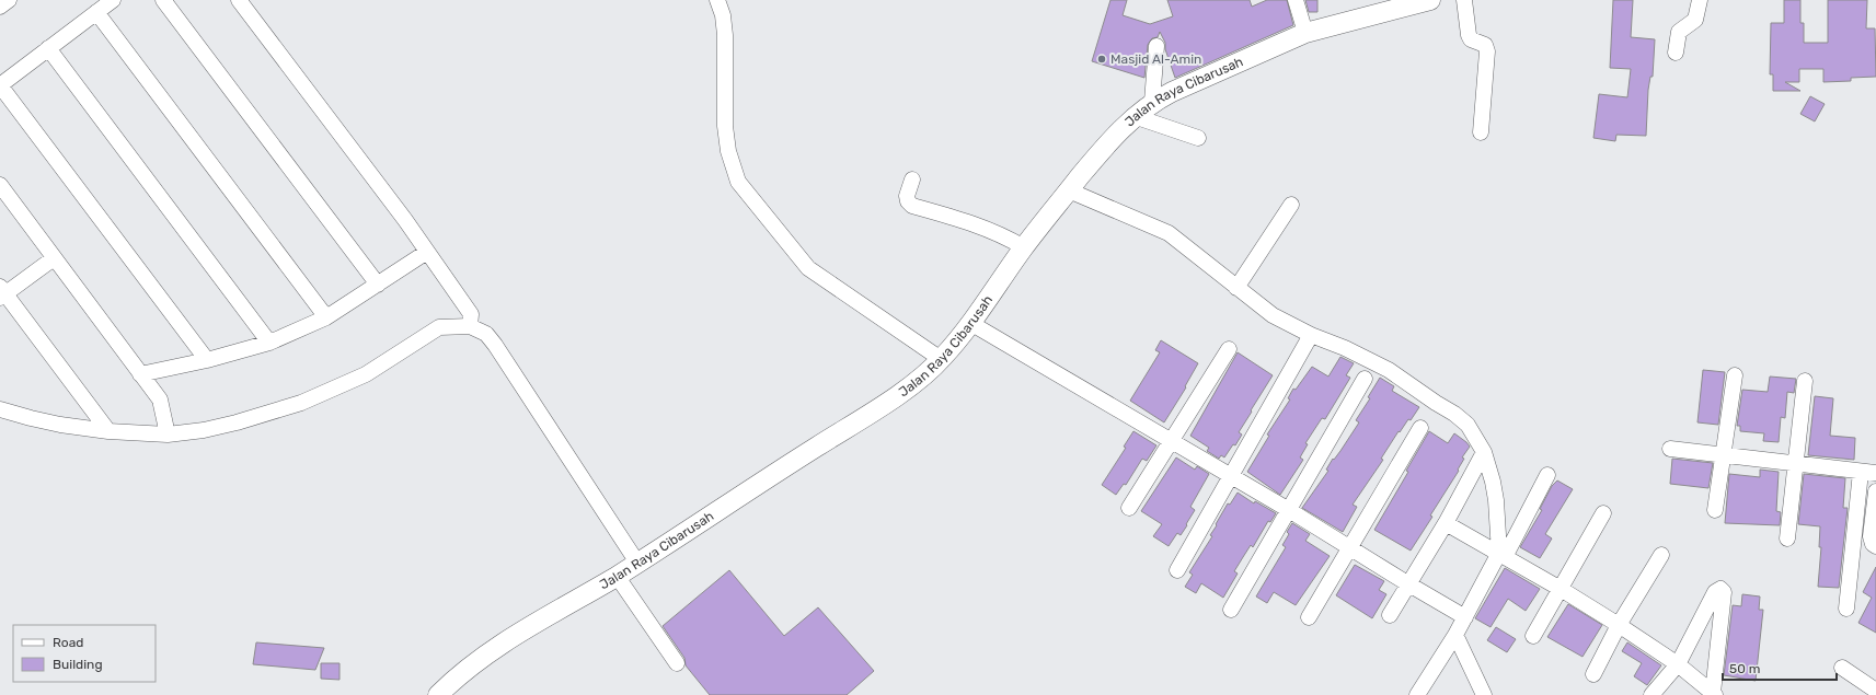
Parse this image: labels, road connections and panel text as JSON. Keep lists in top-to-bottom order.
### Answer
{
  "streets": {
    "main road": ["Jalan Raya Cibarusah"]
  },
  "places": ["Masjid Al-Amin"],
  "legend": ["Road", "Building"],
  "scale_bar": "50 m"
}
